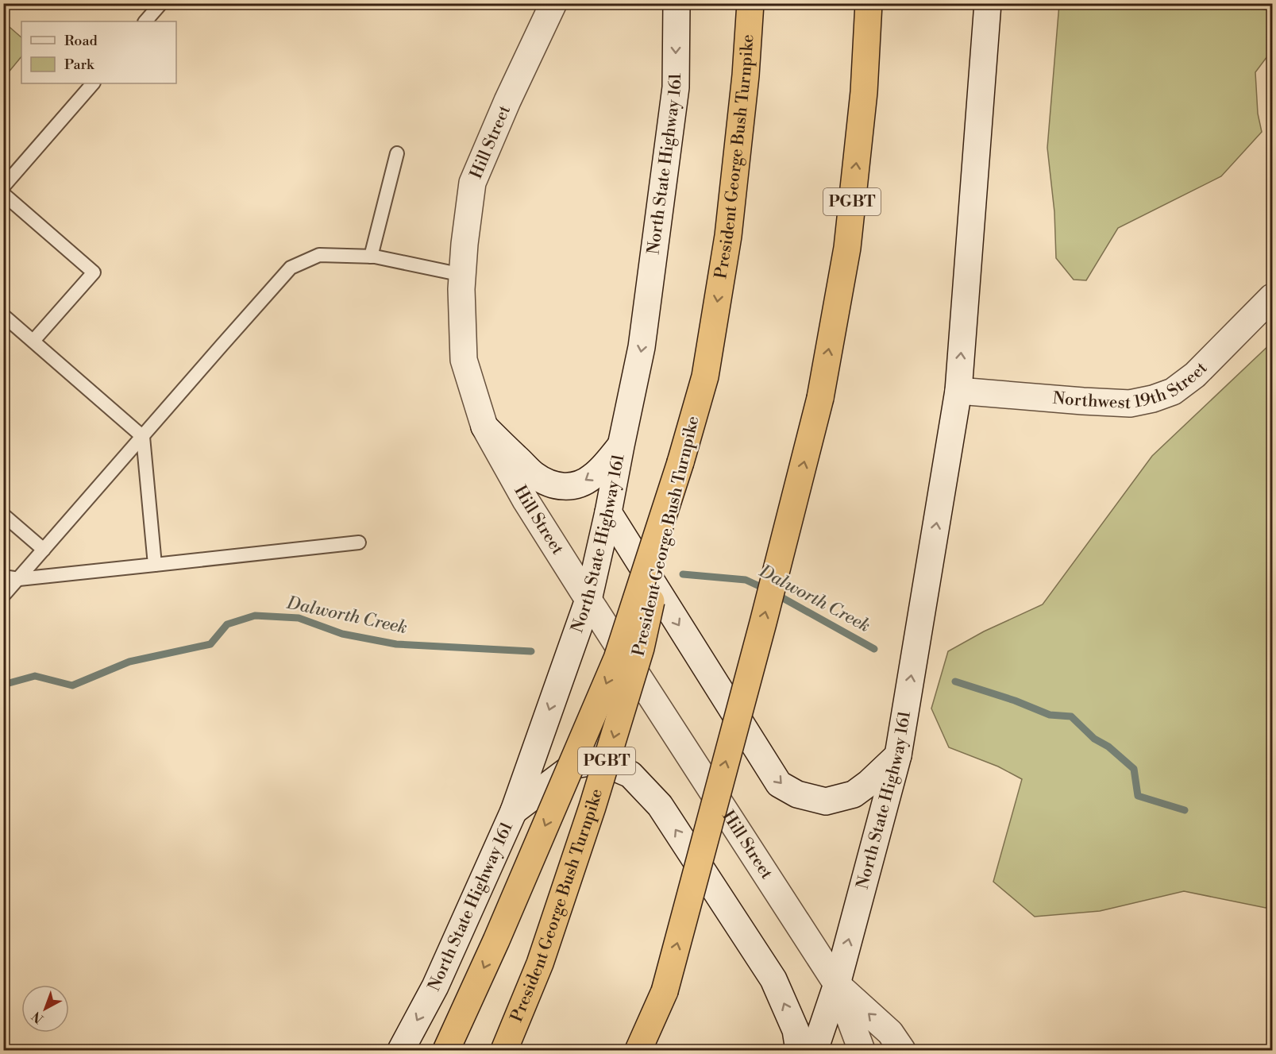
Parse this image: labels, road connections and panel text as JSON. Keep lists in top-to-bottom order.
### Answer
{
  "streets": {
    "highway": ["President George Bush Turnpike", "PGBT"],
    "main road": ["Hill Street", "North State Highway 161", "Northwest 19th Street"]
  },
  "crossings": [
    ["Hill Street", "North State Highway 161"],
    ["North State Highway 161", "Northwest 19th Street"]
  ],
  "water": ["Dalworth Creek"],
  "legend": ["Road", "Park"],
  "north": "bottom left"
}
